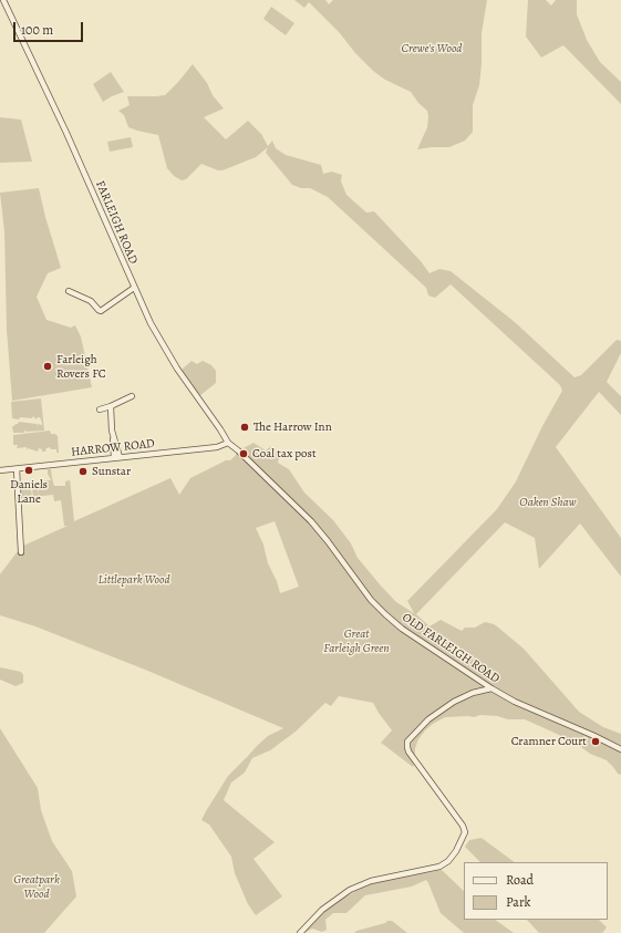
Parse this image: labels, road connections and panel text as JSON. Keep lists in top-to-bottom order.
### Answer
{
  "streets": {
    "street": ["FARLEIGH ROAD", "HARROW ROAD", "OLD FARLEIGH ROAD"]
  },
  "crossings": [
    ["FARLEIGH ROAD", "HARROW ROAD"],
    ["FARLEIGH ROAD", "OLD FARLEIGH ROAD"],
    ["HARROW ROAD", "OLD FARLEIGH ROAD"]
  ],
  "parks": [
    "Crewe's Wood",
    "Oaken Shaw",
    "Littlepark Wood",
    "Great Farleigh Green",
    "Greatpark Wood"
  ],
  "places": [
    "Farleigh Rovers FC",
    "The Harrow Inn",
    "Coal tax post",
    "Daniels Lane",
    "Sunstar",
    "Cramner Court"
  ],
  "legend": ["Road", "Park"],
  "scale_bar": "100 m"
}
